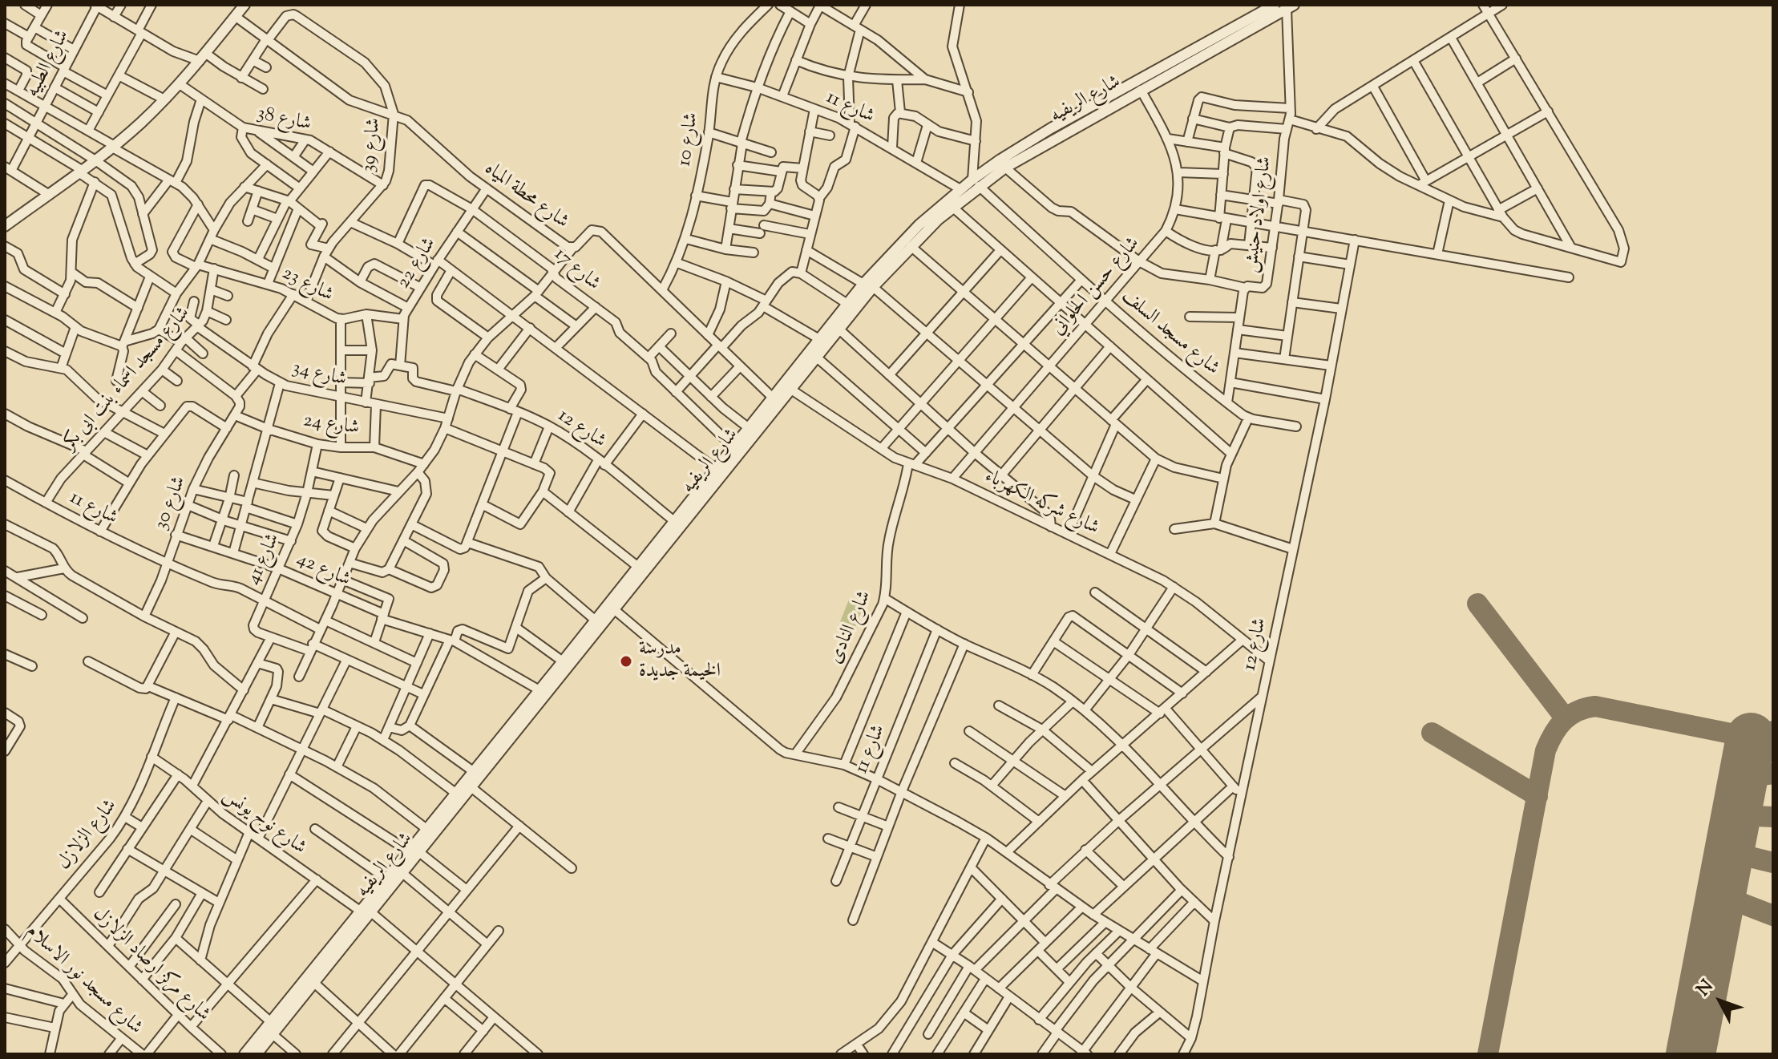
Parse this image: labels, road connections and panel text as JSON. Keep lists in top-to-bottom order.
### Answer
{
  "streets": {
    "street": [
      "شارع الطبيه",
      "شارع الريفيه",
      "شارع 11",
      "شارع 38",
      "شارع 10",
      "شارع 39",
      "شارع محطة المياه",
      "شارع اولاد حنيش",
      "شارع 22",
      "شارع 17",
      "شارع 23",
      "شارع حسن الحلواني",
      "شارع مسجد السلف",
      "شارع 34",
      "شارع مسجد اسماء بنت ابى بكر",
      "شارع 24",
      "شارع 12",
      "شارع 30",
      "شارع شركه الكهرباء",
      "شارع 41",
      "شارع 42",
      "شارع النادى",
      "شارع نوح يونس",
      "شارع الزلازل",
      "شارع مركز ارصاد الزلازل",
      "شارع مسجد نور الاسلام"
    ]
  },
  "crossings": [
    ["شارع الريفيه", "شارع 11"],
    ["شارع الريفيه", "شارع محطة المياه"],
    ["شارع الريفيه", "شارع اولاد حنيش"],
    ["شارع الريفيه", "شارع 17"],
    ["شارع الريفيه", "شارع حسن الحلواني"],
    ["شارع الريفيه", "شارع مسجد السلف"],
    ["شارع الريفيه", "شارع 12"],
    ["شارع الريفيه", "شارع شركه الكهرباء"],
    ["شارع الريفيه", "شارع 42"],
    ["شارع الريفيه", "شارع نوح يونس"],
    ["شارع 11", "شارع 10"],
    ["شارع 11", "شارع مسجد اسماء بنت ابى بكر"],
    ["شارع 11", "شارع 30"],
    ["شارع 11", "شارع 41"],
    ["شارع 38", "شارع 39"],
    ["شارع 10", "شارع محطة المياه"],
    ["شارع 39", "شارع محطة المياه"],
    ["شارع 39", "شارع 23"],
    ["شارع محطة المياه", "شارع 22"],
    ["شارع اولاد حنيش", "شارع مسجد السلف"],
    ["شارع 22", "شارع 17"],
    ["شارع 22", "شارع 23"],
    ["شارع 22", "شارع 12"],
    ["شارع 23", "شارع مسجد اسماء بنت ابى بكر"],
    ["شارع حسن الحلواني", "شارع مسجد السلف"],
    ["شارع حسن الحلواني", "شارع شركه الكهرباء"],
    ["شارع 34", "شارع مسجد اسماء بنت ابى بكر"],
    ["شارع 24", "شارع 30"],
    ["شارع 24", "شارع 41"],
    ["شارع 12", "شارع شركه الكهرباء"],
    ["شارع 30", "شارع 42"],
    ["شارع شركه الكهرباء", "شارع النادى"],
    ["شارع 41", "شارع 42"],
    ["شارع نوح يونس", "شارع الزلازل"],
    ["شارع الزلازل", "شارع مركز ارصاد الزلازل"],
    ["شارع الزلازل", "شارع مسجد نور الاسلام"]
  ],
  "places": ["مدرسة الخيمة جديدة"],
  "north": "top left"
}
